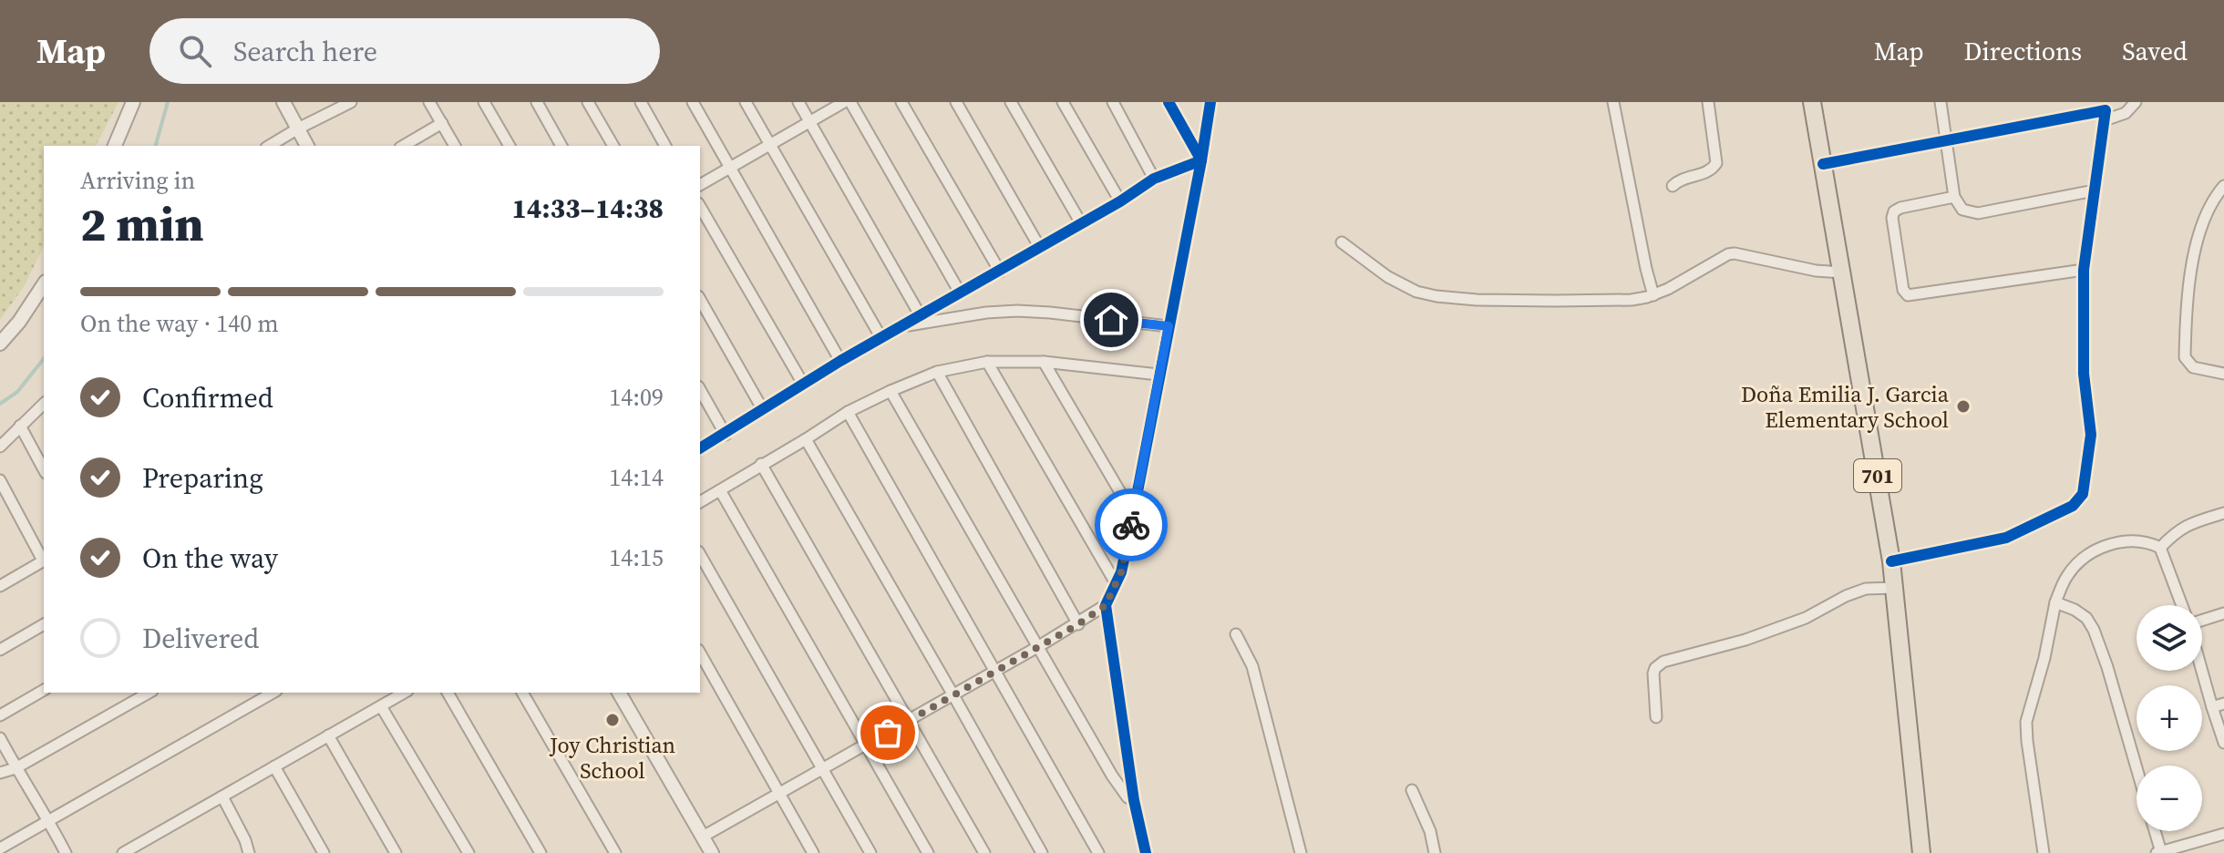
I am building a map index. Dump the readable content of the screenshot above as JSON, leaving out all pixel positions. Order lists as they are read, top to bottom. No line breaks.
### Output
{"streets":{"main road":["701"]},"places":["Doña Emilia J. Garcia Elementary School","Joy Christian School"],"page":{"header":"Map","search":"Search here","nav":["Map","Directions","Saved"],"heading":["2 min","Arriving in","14:33–14:38"],"bar":"On the way · 140 m","list":[["Confirmed","14:09"],["Preparing","14:14"],["On the way","14:15"],"Delivered"],"map_buttons":["+","−"]}}
